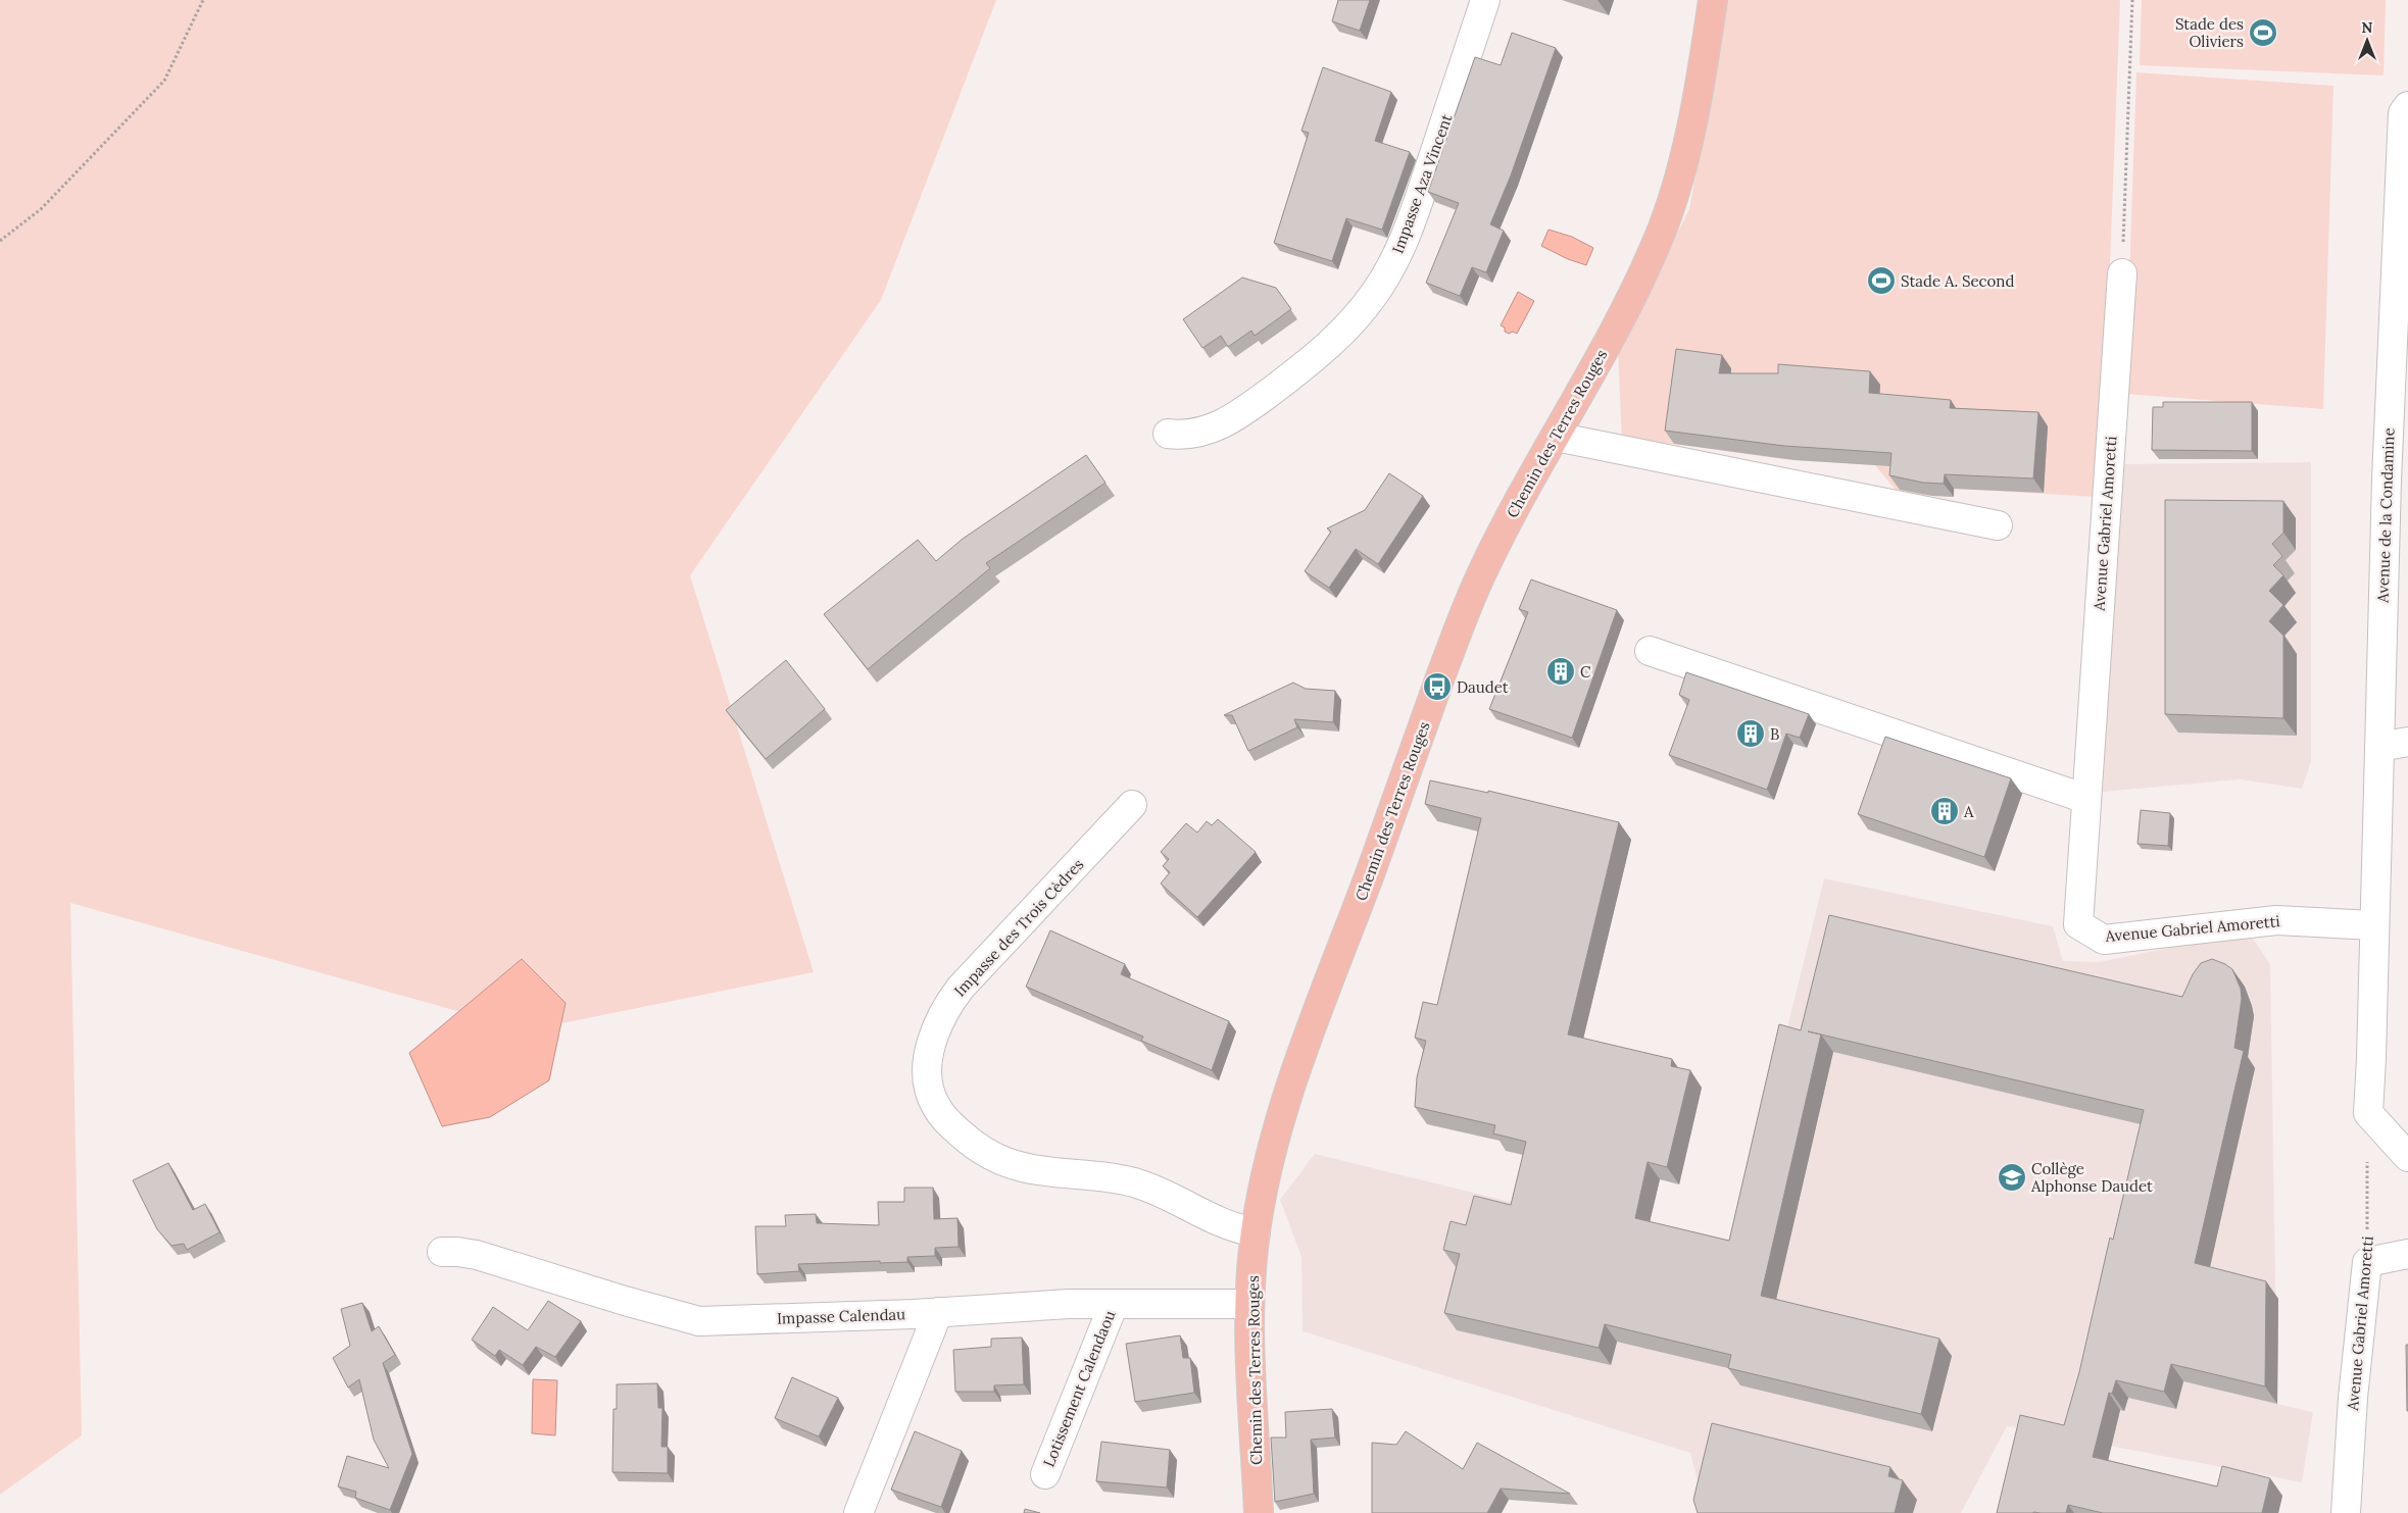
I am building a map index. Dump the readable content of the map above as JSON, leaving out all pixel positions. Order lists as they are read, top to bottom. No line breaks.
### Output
{"streets":{"main road":["Chemin des Terres Rouges"],"street":["Impasse Aza Vincent","Avenue de la Condamine","Avenue Gabriel Amoretti","Impasse des Trois Cèdres","Impasse Calendau","Lotissement Calendaou"]},"crossings":[["Chemin des Terres Rouges","Impasse des Trois Cèdres"],["Chemin des Terres Rouges","Impasse Calendau"],["Avenue de la Condamine","Avenue Gabriel Amoretti"],["Impasse Calendau","Lotissement Calendaou"]],"places":{"sports":["Stade des Oliviers","Stade A. Second"],"building":["C","B","A"],"bus stop":["Daudet"],"school or university":["Collège Alphonse Daudet"]},"north":"top"}
